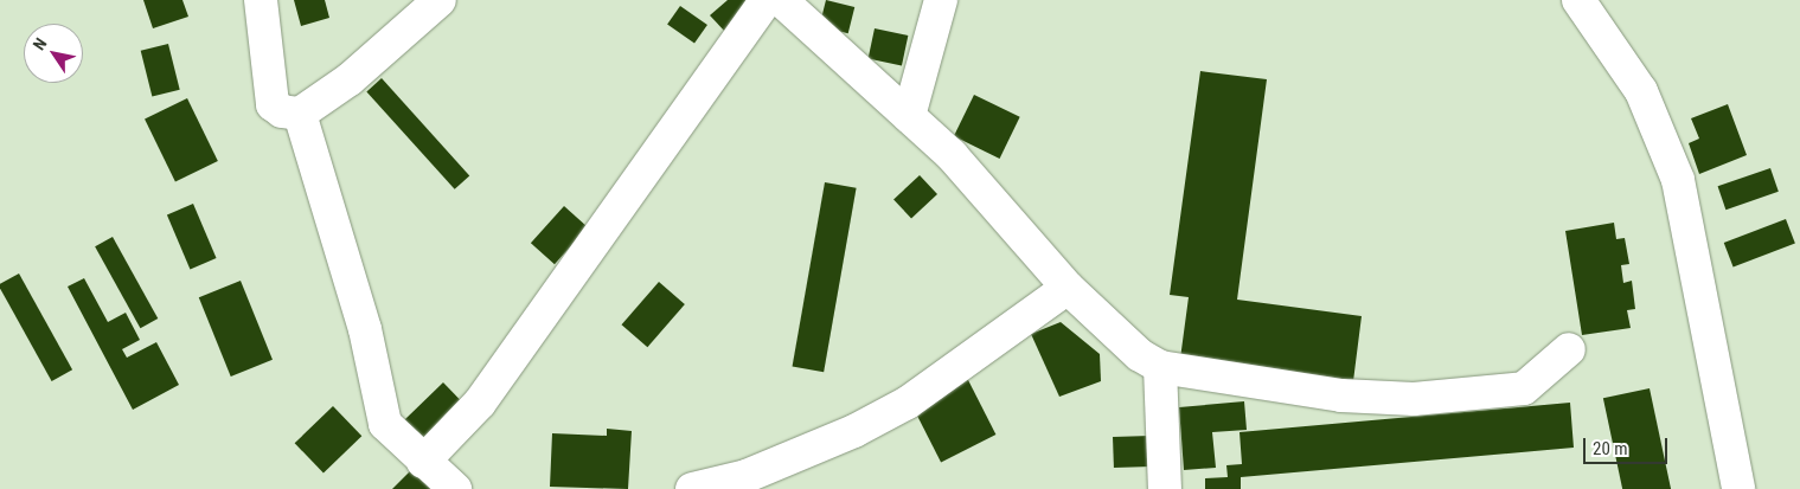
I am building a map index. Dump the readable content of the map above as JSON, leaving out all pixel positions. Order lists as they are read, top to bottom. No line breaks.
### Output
{"scale_bar":"20 m","north":"top left"}
